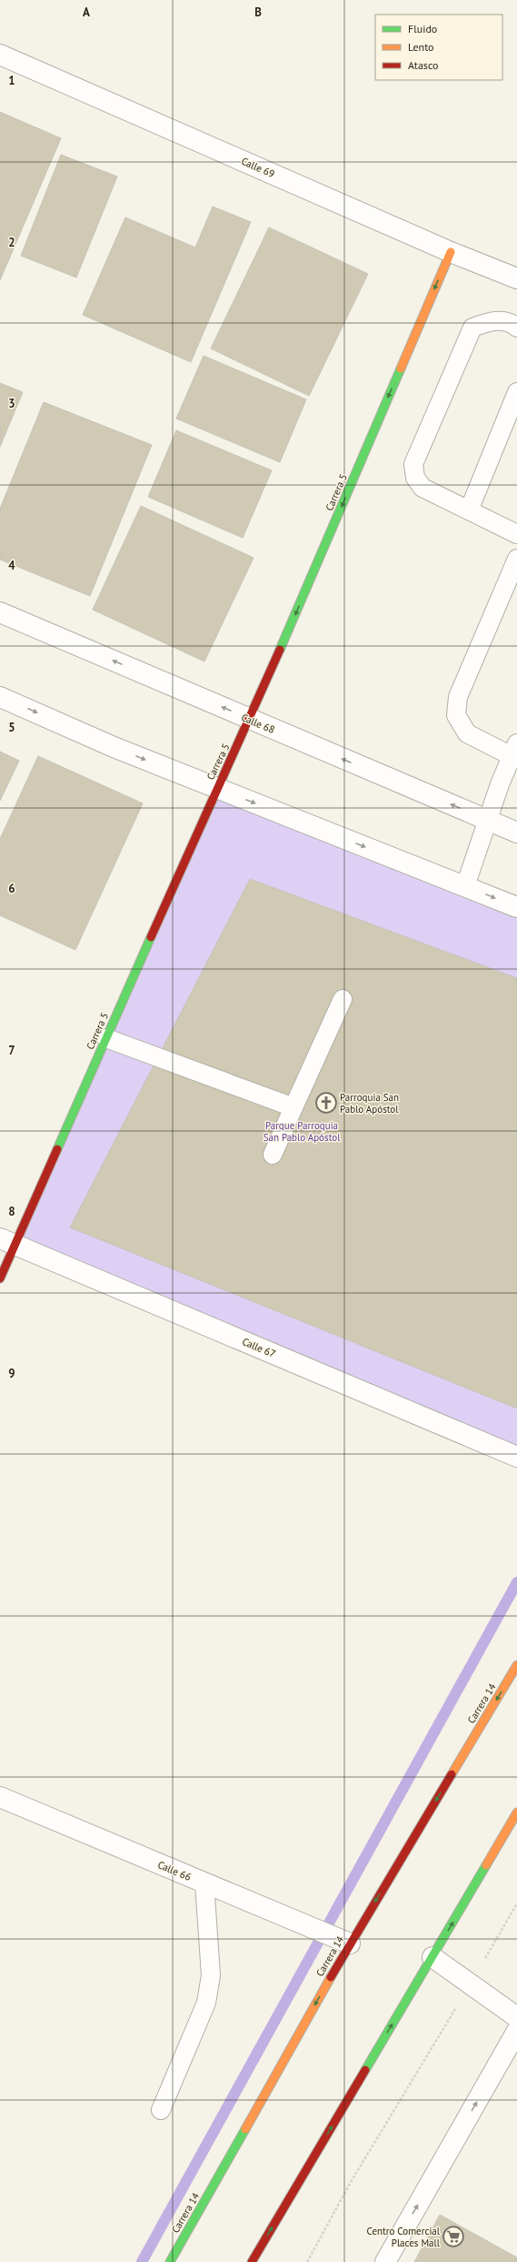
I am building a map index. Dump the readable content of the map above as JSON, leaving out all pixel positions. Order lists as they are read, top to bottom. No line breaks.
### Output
{"streets":{"main road":["Carrera 5","Carrera 14"],"street":["Calle 69","Calle 68","Calle 67","Calle 66"]},"crossings":[["Calle 69","Carrera 5"],["Carrera 5","Calle 68"],["Carrera 5","Calle 67"],["Carrera 14","Calle 66"]],"one_way":["Carrera 5","Carrera 14"],"parks":["Parque Parroquia San Pablo Apóstol"],"places":{"church":["Parroquia San Pablo Apóstol"],"supermarket":["Centro Comercial Places Mall"]},"legend":["Fluido","Lento","Atasco"],"grid":{"columns":["A","B"],"rows":["1","2","3","4","5","6","7","8","9"]}}
